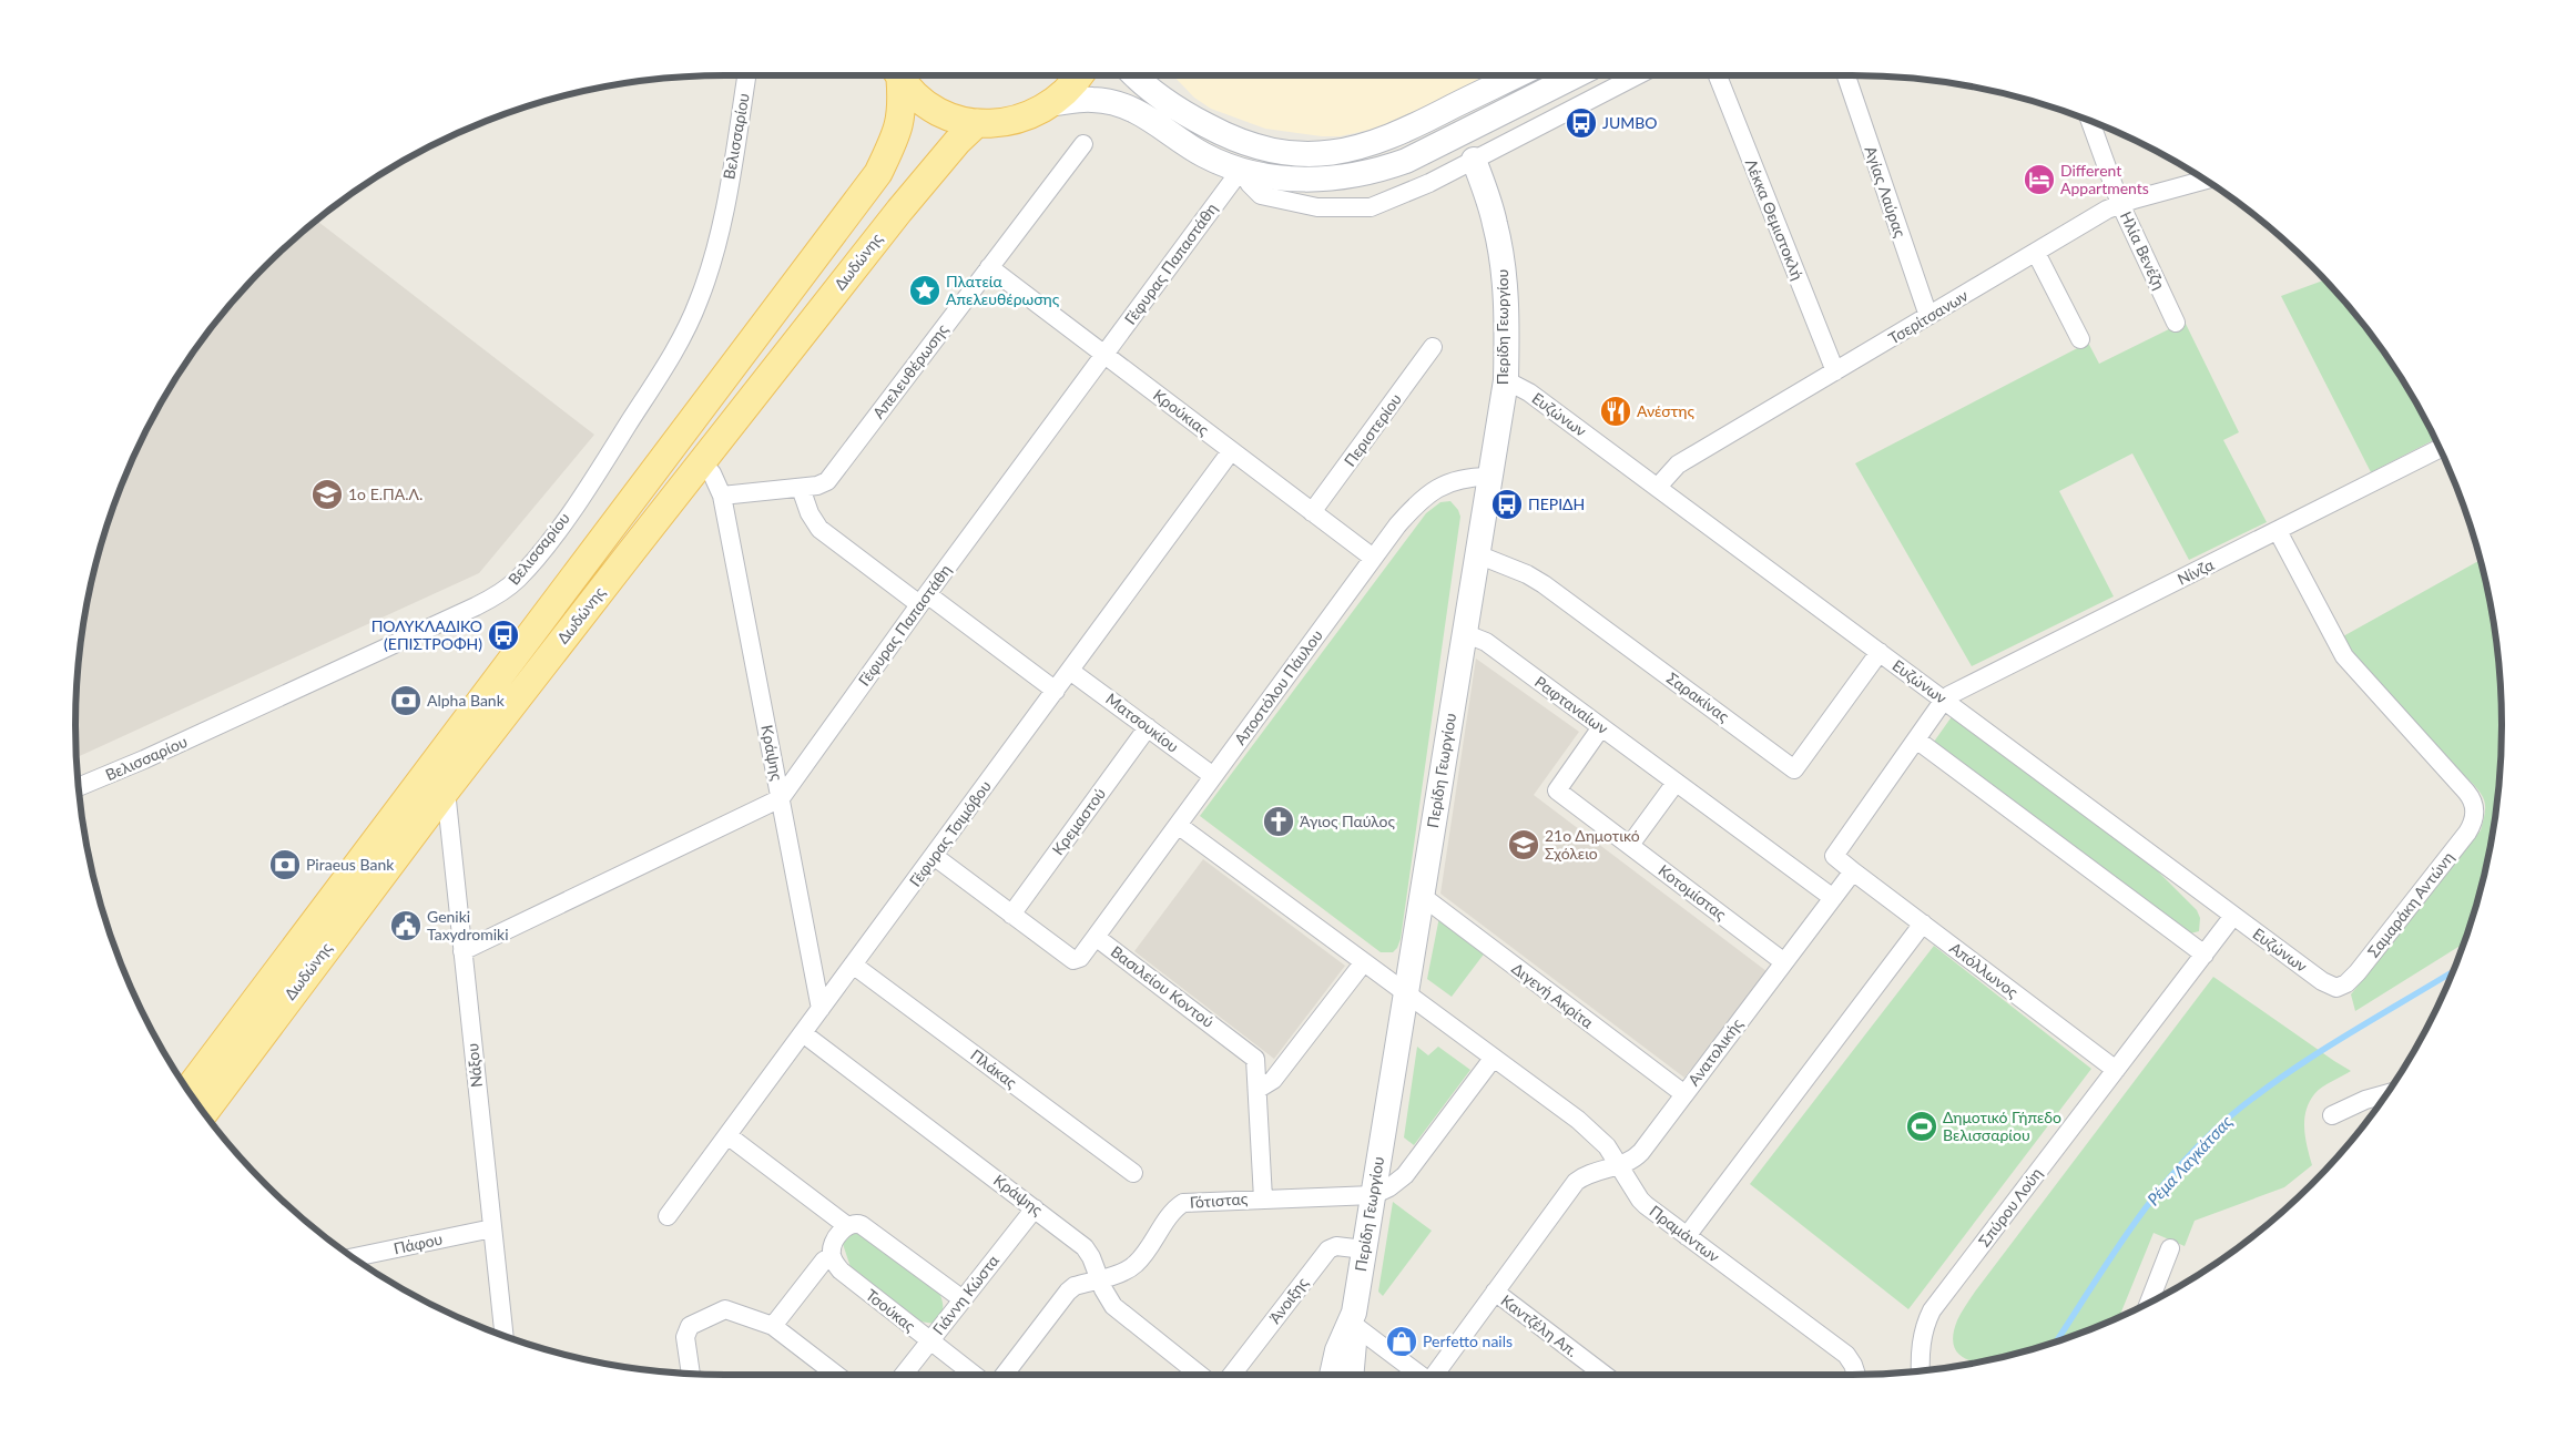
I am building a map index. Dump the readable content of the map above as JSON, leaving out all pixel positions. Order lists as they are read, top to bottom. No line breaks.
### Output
{"streets":{"main road":["Δωδώνης"],"street":["Βελισσαρίου","Αγίας Λαύρας","Λέκκα Θεμιστοκλή","Ηλία Βενέζη","Γέφυρας Παπαστάθη","Τσερίτσανων","Περίδη Γεωργίου","Απελευθέρωσης","Κρούκιας","Ευζώνων","Περιστερίου","Νίνζα","Αποστόλου Πάυλου","Σαρακίνας","Ραφταναίων","Ματσουκίου","Κράψης","Κρεμαστού","Γέφυρας Τσιμόβου","Κοτομίστας","Σαμαράκη Αντώνη","Απόλλωνος","Βασιλείου Κοντού","Διγενή Ακρίτα","Ανατολικής","Νάξου","Πλάκας","Γότιστας","Σπύρου Λούη","Πραμάντων","Πάφου","Γιάννη Κώστα","Άνοιξης","Τσούκας","Καντζέλη Απ."]},"crossings":[["Αγίας Λαύρας","Τσερίτσανων"],["Λέκκα Θεμιστοκλή","Τσερίτσανων"],["Ηλία Βενέζη","Τσερίτσανων"],["Δωδώνης","Νάξου"],["Γέφυρας Παπαστάθη","Κρούκιας"],["Γέφυρας Παπαστάθη","Κράψης"],["Γέφυρας Παπαστάθη","Νάξου"],["Τσερίτσανων","Ευζώνων"],["Περίδη Γεωργίου","Ευζώνων"],["Περίδη Γεωργίου","Αποστόλου Πάυλου"],["Περίδη Γεωργίου","Σαρακίνας"],["Περίδη Γεωργίου","Ραφταναίων"],["Περίδη Γεωργίου","Διγενή Ακρίτα"],["Περίδη Γεωργίου","Γότιστας"],["Περίδη Γεωργίου","Πραμάντων"],["Περίδη Γεωργίου","Άνοιξης"],["Απελευθέρωσης","Κρούκιας"],["Απελευθέρωσης","Κράψης"],["Κρούκιας","Περιστερίου"],["Κρούκιας","Αποστόλου Πάυλου"],["Κρούκιας","Γέφυρας Τσιμόβου"],["Ευζώνων","Νίνζα"],["Ευζώνων","Σαρακίνας"],["Ευζώνων","Σαμαράκη Αντώνη"],["Ευζώνων","Σπύρου Λούη"],["Νίνζα","Σαμαράκη Αντώνη"],["Αποστόλου Πάυλου","Ματσουκίου"],["Αποστόλου Πάυλου","Βασιλείου Κοντού"],["Αποστόλου Πάυλου","Πραμάντων"],["Ραφταναίων","Κοτομίστας"],["Ραφταναίων","Ανατολικής"],["Ματσουκίου","Κρεμαστού"],["Ματσουκίου","Γέφυρας Τσιμόβου"],["Κράψης","Γέφυρας Τσιμόβου"],["Κράψης","Γότιστας"],["Κράψης","Γιάννη Κώστα"],["Κρεμαστού","Βασιλείου Κοντού"],["Γέφυρας Τσιμόβου","Βασιλείου Κοντού"],["Γέφυρας Τσιμόβου","Πλάκας"],["Κοτομίστας","Ανατολικής"],["Απόλλωνος","Ανατολικής"],["Απόλλωνος","Σπύρου Λούη"],["Βασιλείου Κοντού","Γότιστας"],["Διγενή Ακρίτα","Ανατολικής"],["Ανατολικής","Πραμάντων"],["Ανατολικής","Καντζέλη Απ."],["Νάξου","Πάφου"],["Γιάννη Κώστα","Τσούκας"]],"water":["Ρέμα Λαγκάτσας"],"places":{"bus stop":["JUMBO","ΠΕΡΙΔΗ","ΠΟΛΥΚΛΑΔΙΚΟ (ΕΠΙΣΤΡΟΦΗ)"],"hotel":["Different Appartments"],"place":["Πλατεία Απελευθέρωσης"],"restaurant":["Ανέστης"],"school or university":["1ο Ε.ΠΑ.Λ.","21ο Δημοτικό Σχόλειο"],"bank":["Alpha Bank","Piraeus Bank"],"church":["Άγιος Παύλος"],"public building":["Geniki Taxydromiki"],"sports":["Δημοτικό Γήπεδο Βελισσαρίου"],"shop":["Perfetto nails"]}}
